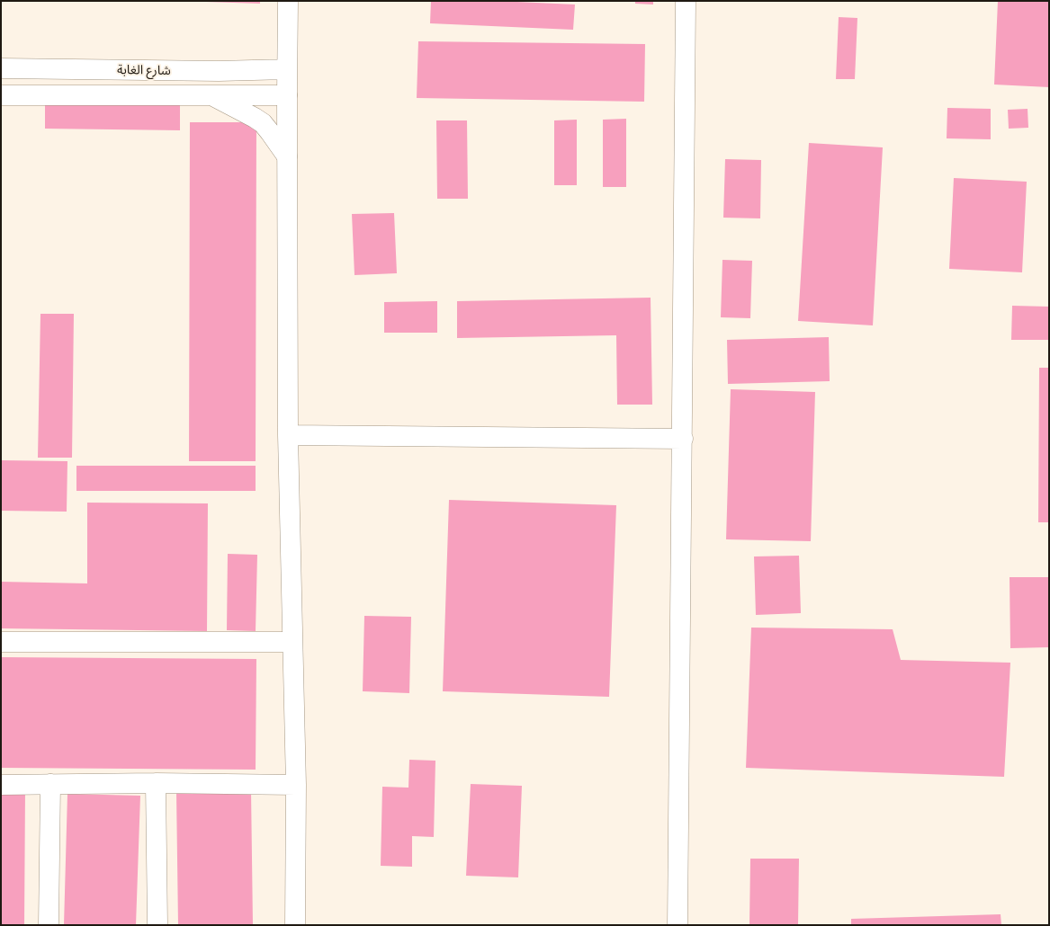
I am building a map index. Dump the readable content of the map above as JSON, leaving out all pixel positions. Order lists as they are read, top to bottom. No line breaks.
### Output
{"streets":{"street":["شارع الغابة"]}}
